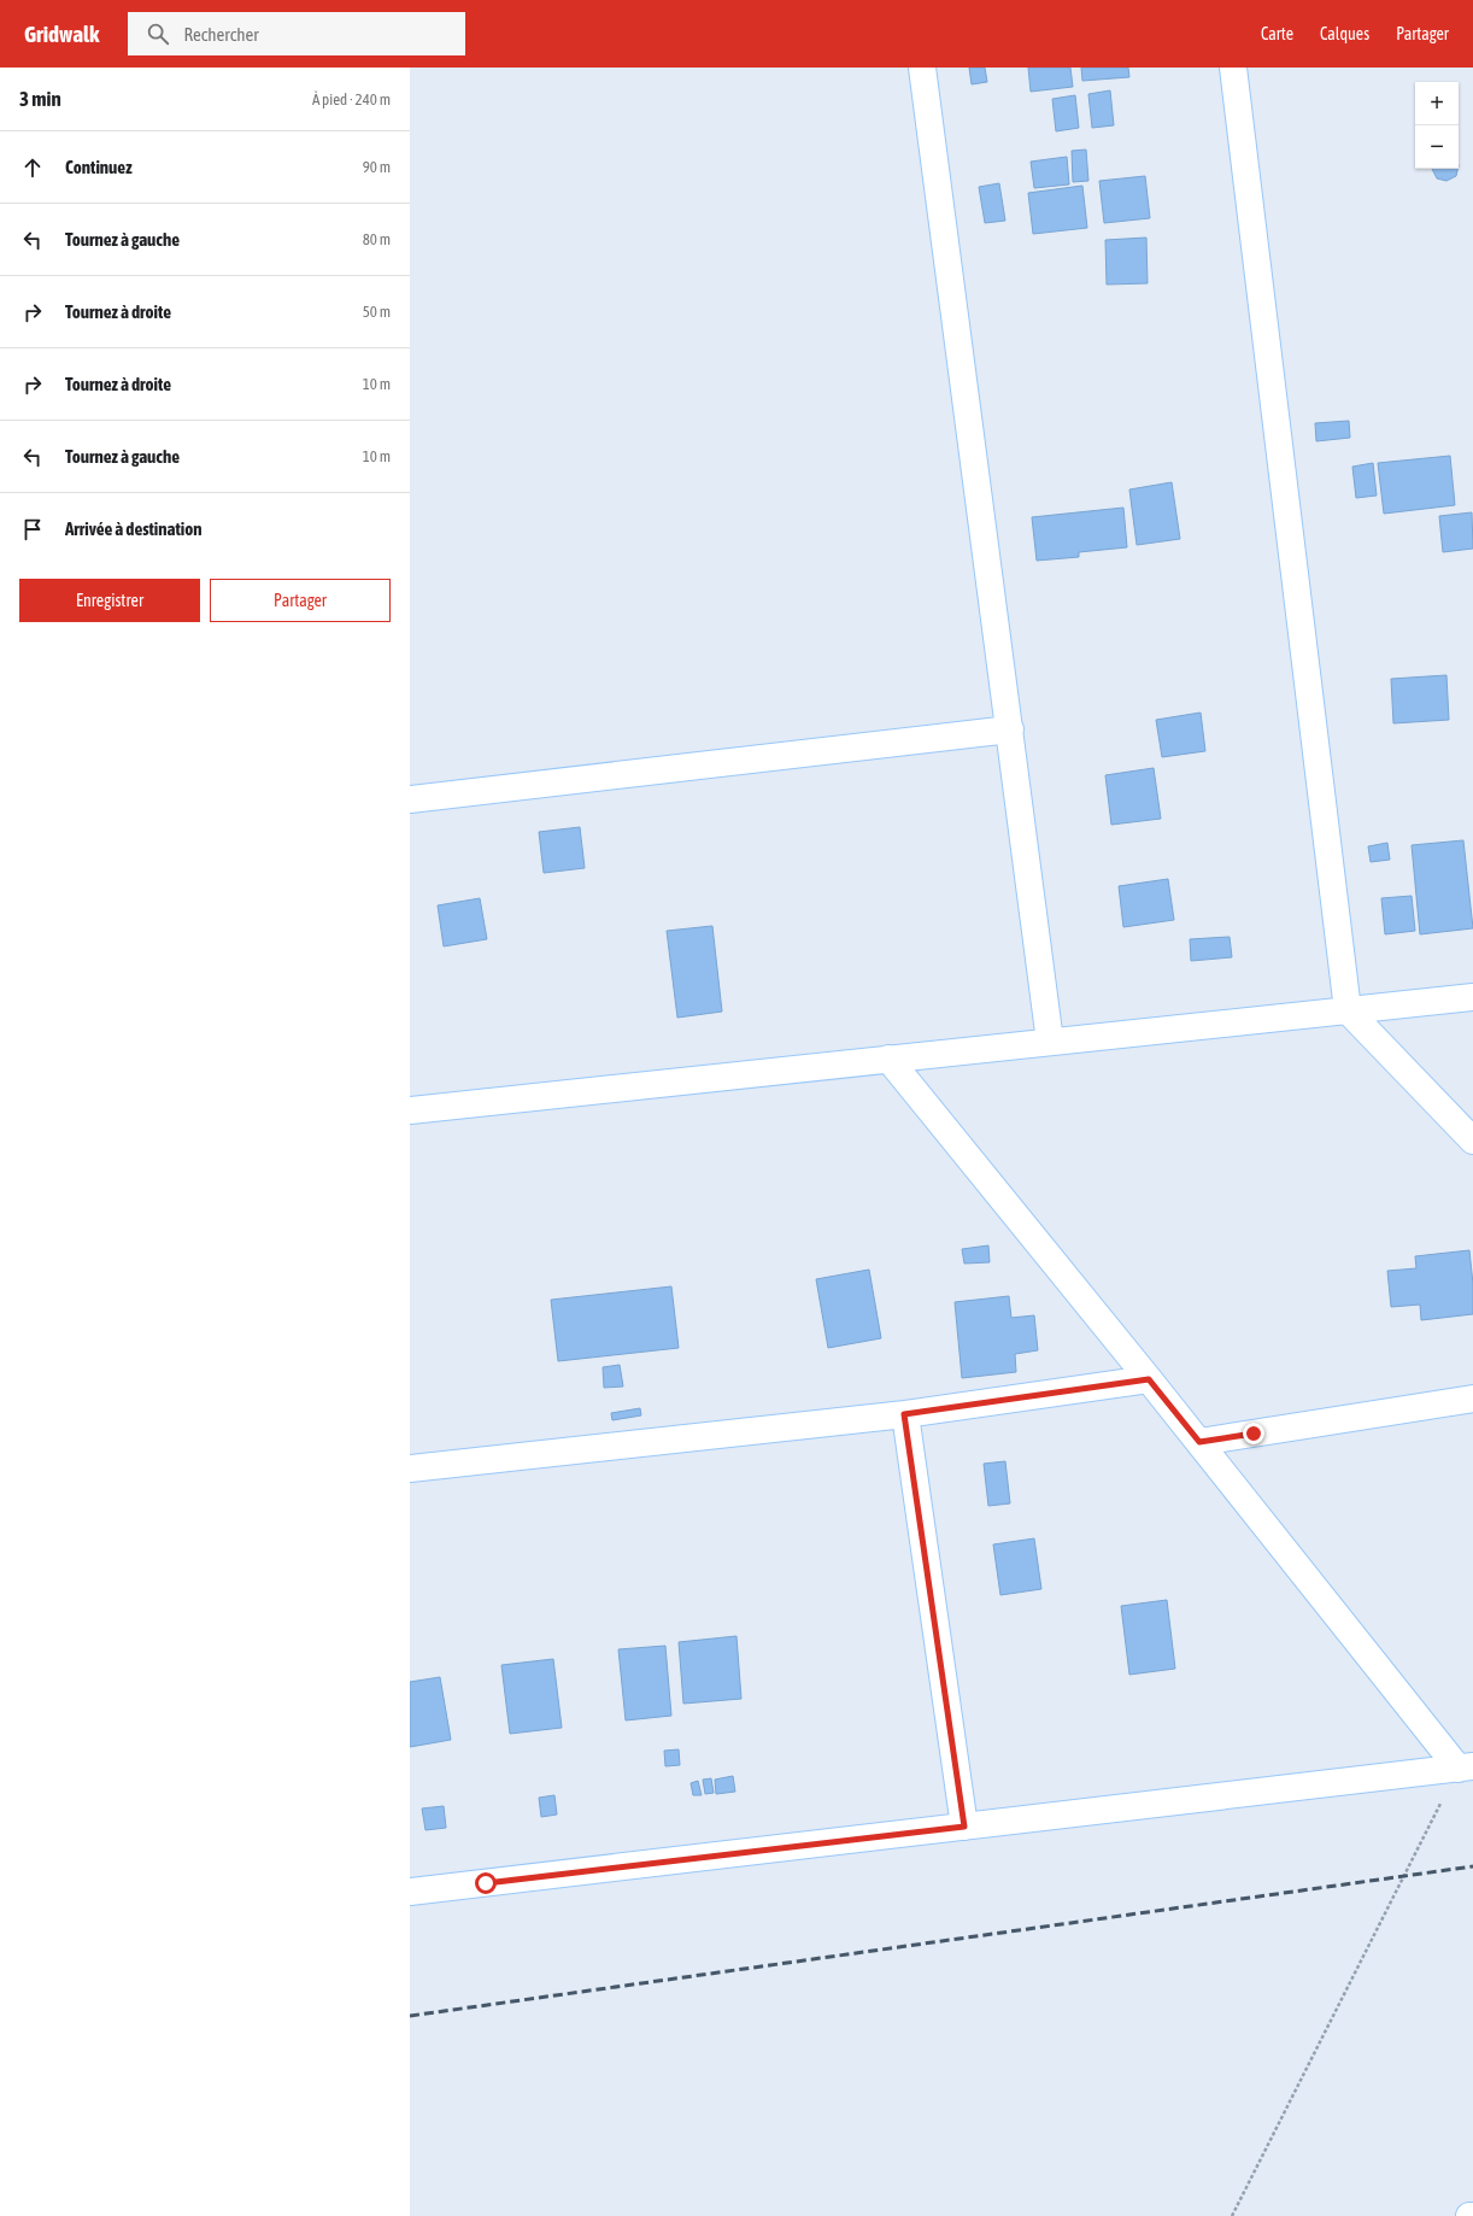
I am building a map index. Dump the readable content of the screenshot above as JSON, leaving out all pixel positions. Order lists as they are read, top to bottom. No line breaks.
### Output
{"page":{"header":"Gridwalk","search":"Rechercher","nav":["Carte","Calques","Partager"],"heading":["3 min","À pied · 240 m"],"map_buttons":["+","−"],"list":[["Continuez","90 m"],["Tournez à gauche","80 m"],["Tournez à droite","50 m"],["Tournez à droite","10 m"],["Tournez à gauche","10 m"],"Arrivée à destination"],"buttons":["Enregistrer","Partager"]}}
